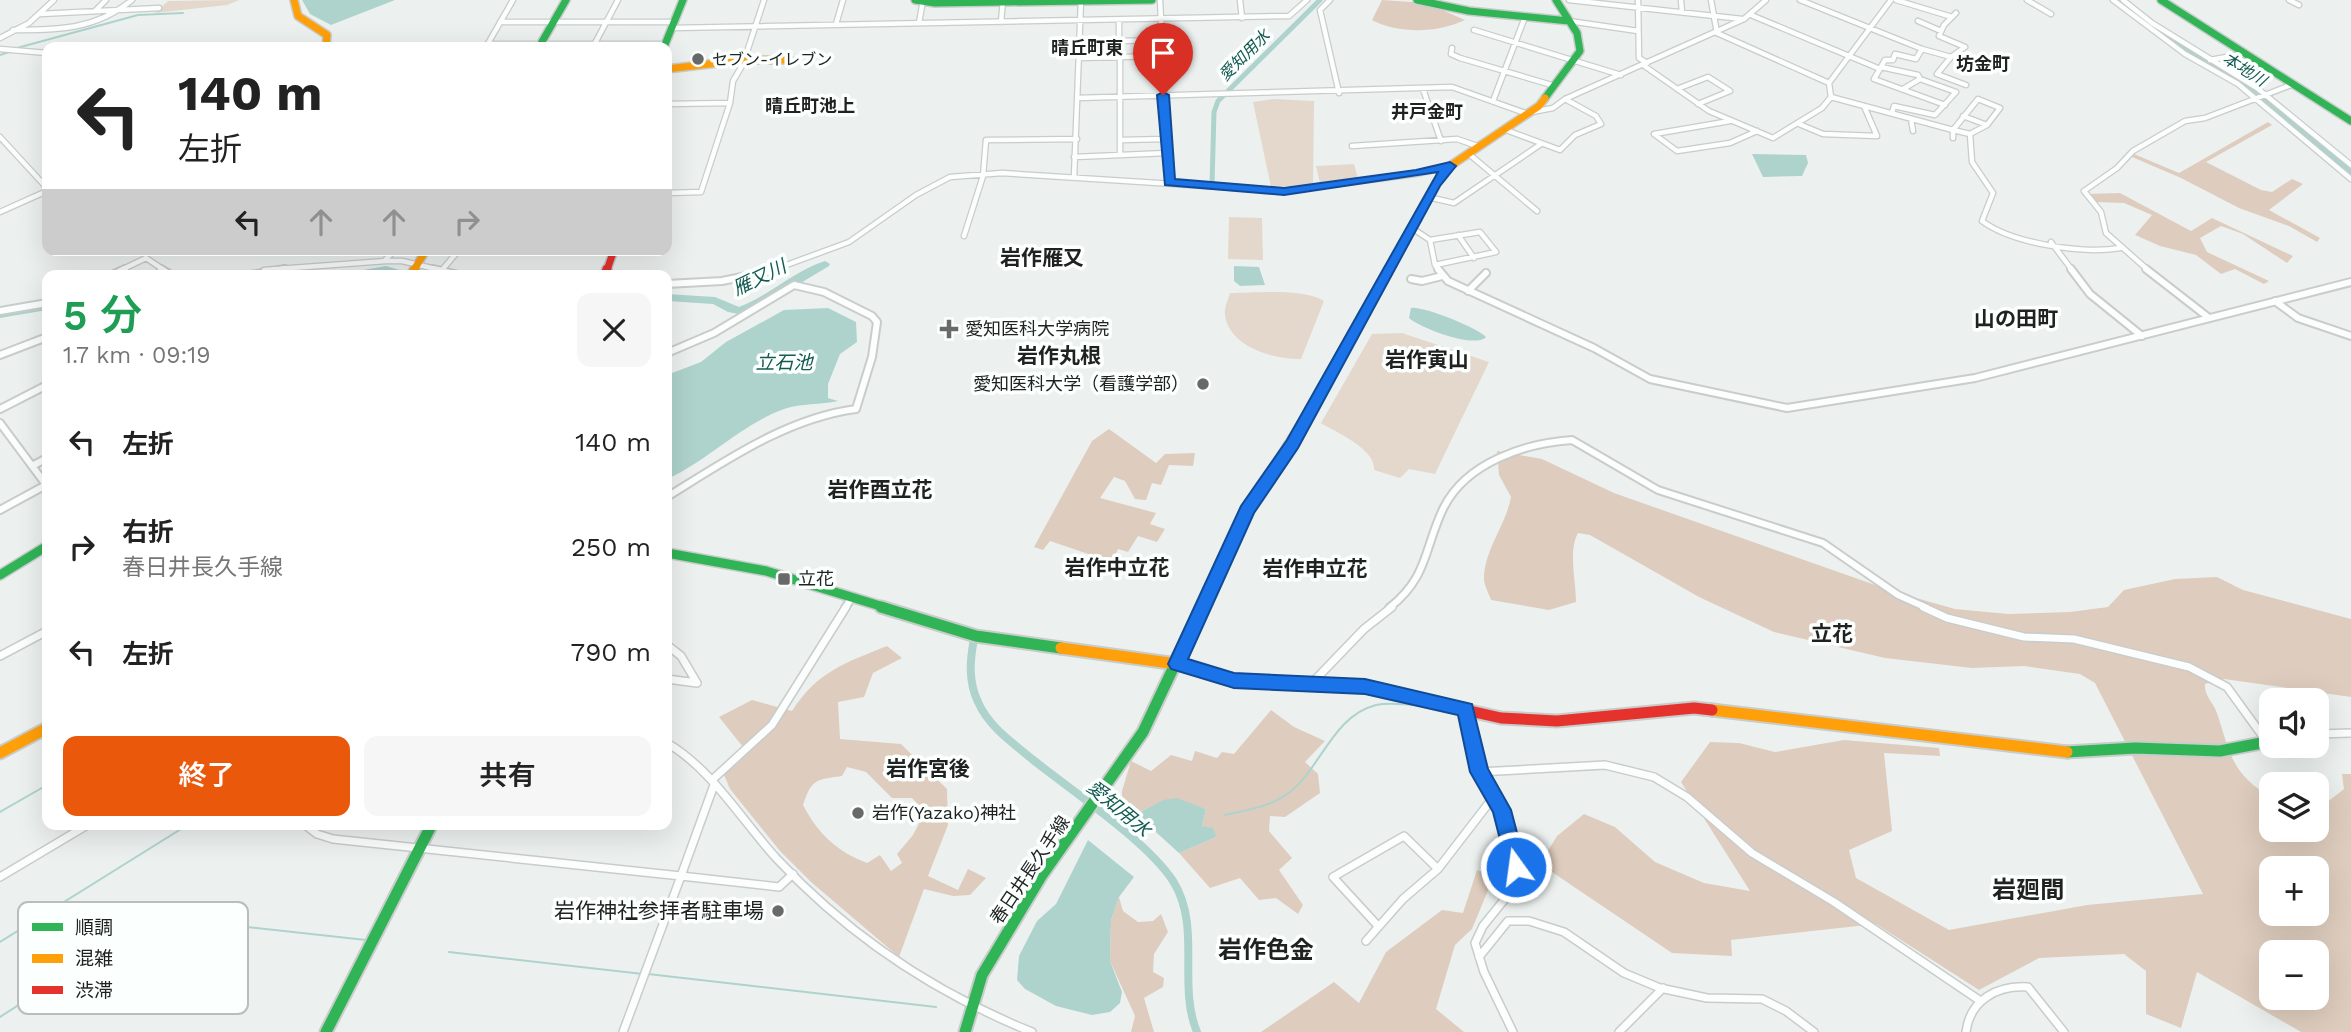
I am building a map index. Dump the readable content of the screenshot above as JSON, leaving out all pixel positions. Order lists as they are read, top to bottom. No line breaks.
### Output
{"streets":{"street":["春日井長久手線"]},"districts":["晴丘町東","坊金町","晴丘町池上","井戸金町","岩作雁又","山の田町","岩作丸根","岩作寅山","岩作酉立花","岩作中立花","岩作申立花","立花","岩作宮後","岩廻間","岩作色金"],"water":["愛知用水","本地川","雁又川","立石池"],"places":{"other":["セブン-イレブン","愛知医科大学（看護学部）","岩作(Yazako)神社","岩作神社参拝者駐車場"],"health":["愛知医科大学病院"],"transit":["立花"]},"legend":["順調","混雑","渋滞"],"page":{"turn":["140 m","左折"],"heading":["5 分","1.7 km · 09:19"],"list":[{"name":"左折","value":"140 m"},{"name":"右折","note":"春日井長久手線","value":"250 m"},{"name":"左折","value":"790 m"}],"map_buttons":["+","−"],"buttons":["終了","共有"]}}
